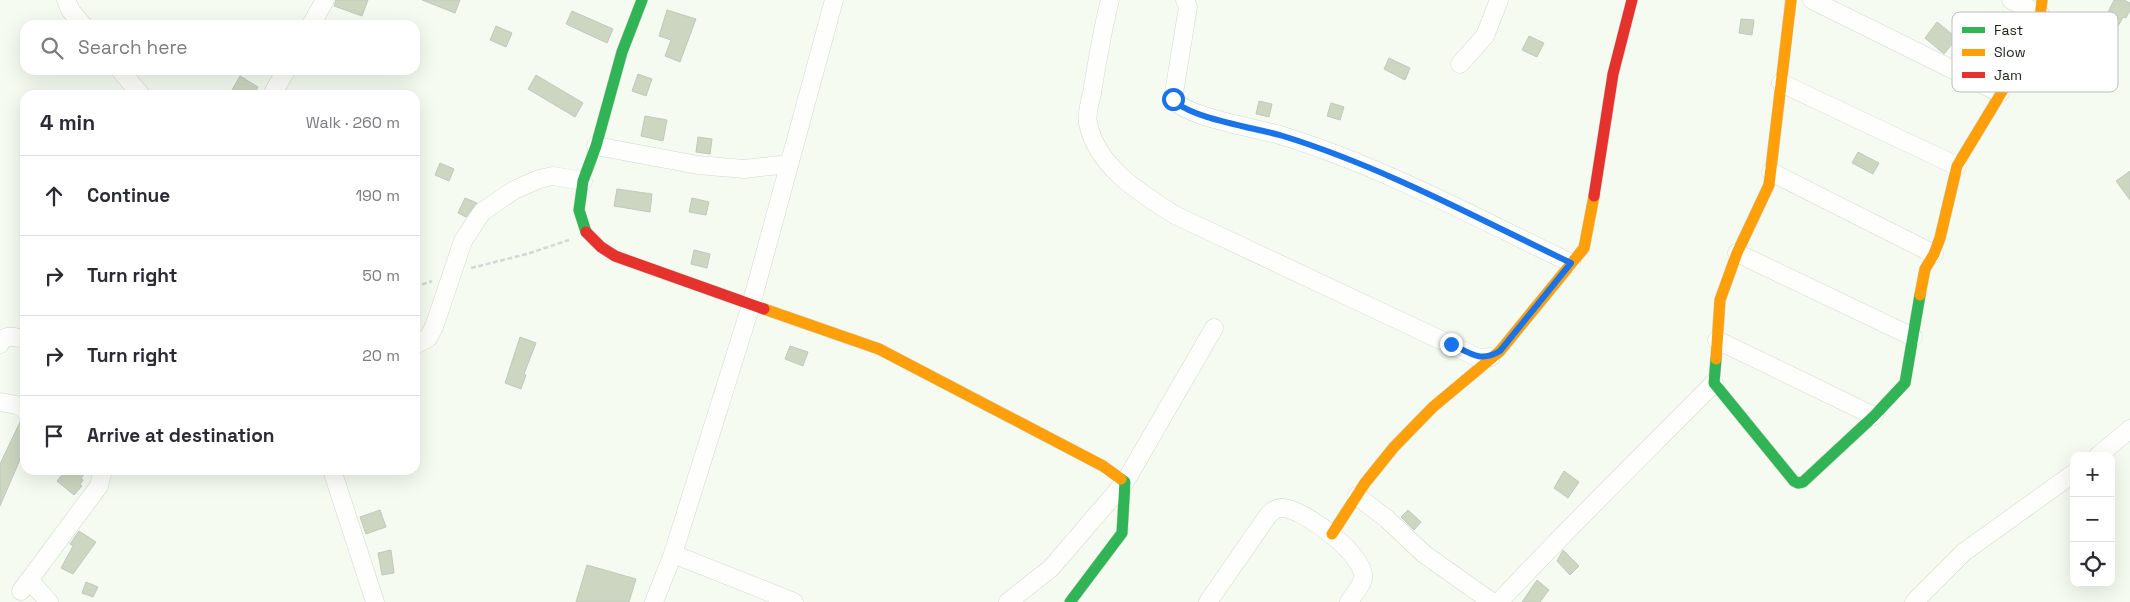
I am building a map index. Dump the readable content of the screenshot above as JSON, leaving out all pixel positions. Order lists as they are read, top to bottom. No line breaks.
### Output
{"legend":["Fast","Slow","Jam"],"page":{"search":"Search here","heading":["4 min","Walk · 260 m"],"list":[["Continue","190 m"],["Turn right","50 m"],["Turn right","20 m"],"Arrive at destination"],"map_buttons":["+","−"]}}
